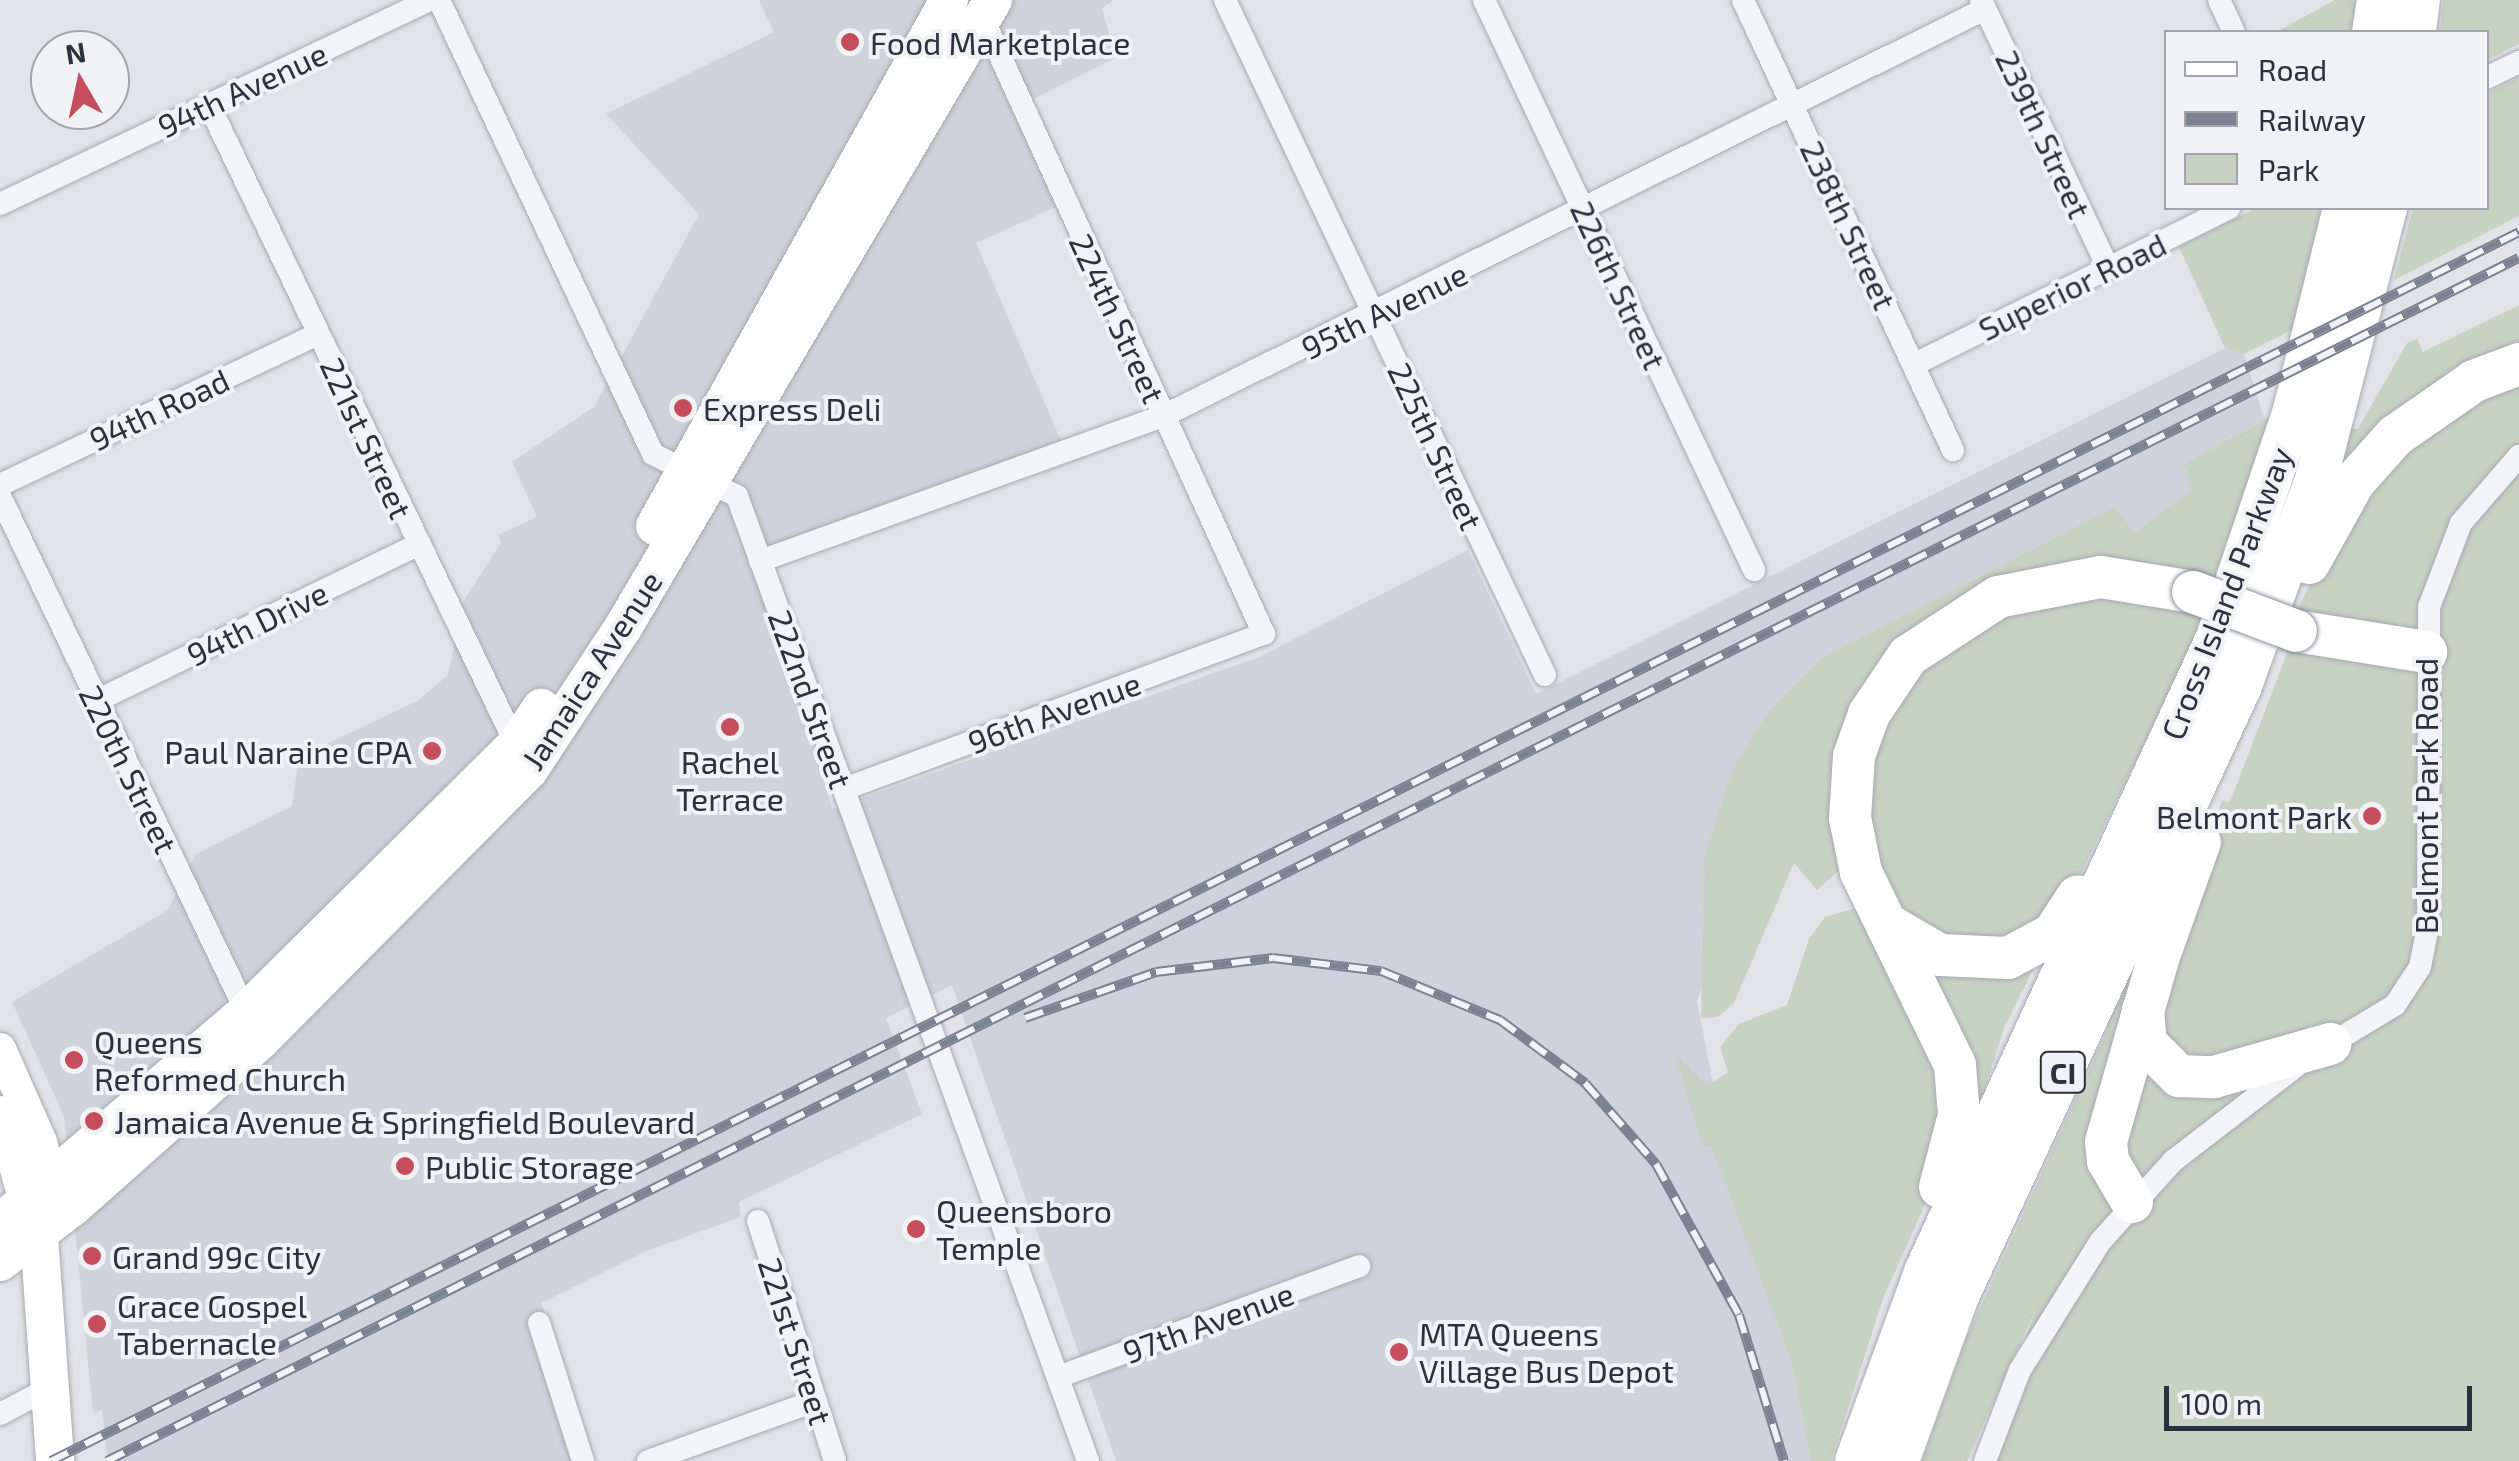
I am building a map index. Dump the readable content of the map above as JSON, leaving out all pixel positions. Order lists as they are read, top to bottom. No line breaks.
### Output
{"streets":{"highway":["Cross Island Parkway","CI"],"main road":["Jamaica Avenue"],"street":["94th Avenue","239th Street","238th Street","226th Street","Superior Road","95th Avenue","224th Street","94th Road","221st Street","225th Street","94th Drive","222nd Street","96th Avenue","220th Street","Belmont Park Road","97th Avenue"]},"crossings":[["94th Avenue","221st Street"],["239th Street","Superior Road"],["239th Street","95th Avenue"],["238th Street","Superior Road"],["238th Street","95th Avenue"],["226th Street","95th Avenue"],["95th Avenue","224th Street"],["95th Avenue","225th Street"],["95th Avenue","222nd Street"],["224th Street","Jamaica Avenue"],["224th Street","96th Avenue"],["94th Road","221st Street"],["221st Street","94th Drive"],["221st Street","Jamaica Avenue"],["94th Drive","220th Street"],["Jamaica Avenue","222nd Street"],["Jamaica Avenue","220th Street"],["222nd Street","96th Avenue"],["222nd Street","97th Avenue"]],"places":["Food Marketplace","Express Deli","Rachel Terrace","Paul Naraine CPA","Belmont Park","Queens Reformed Church","Jamaica Avenue & Springfield Boulevard","Public Storage","Queensboro Temple","Grand 99c City","Grace Gospel Tabernacle","MTA Queens Village Bus Depot"],"legend":["Road","Railway","Park"],"scale_bar":"100 m","north":"top"}
